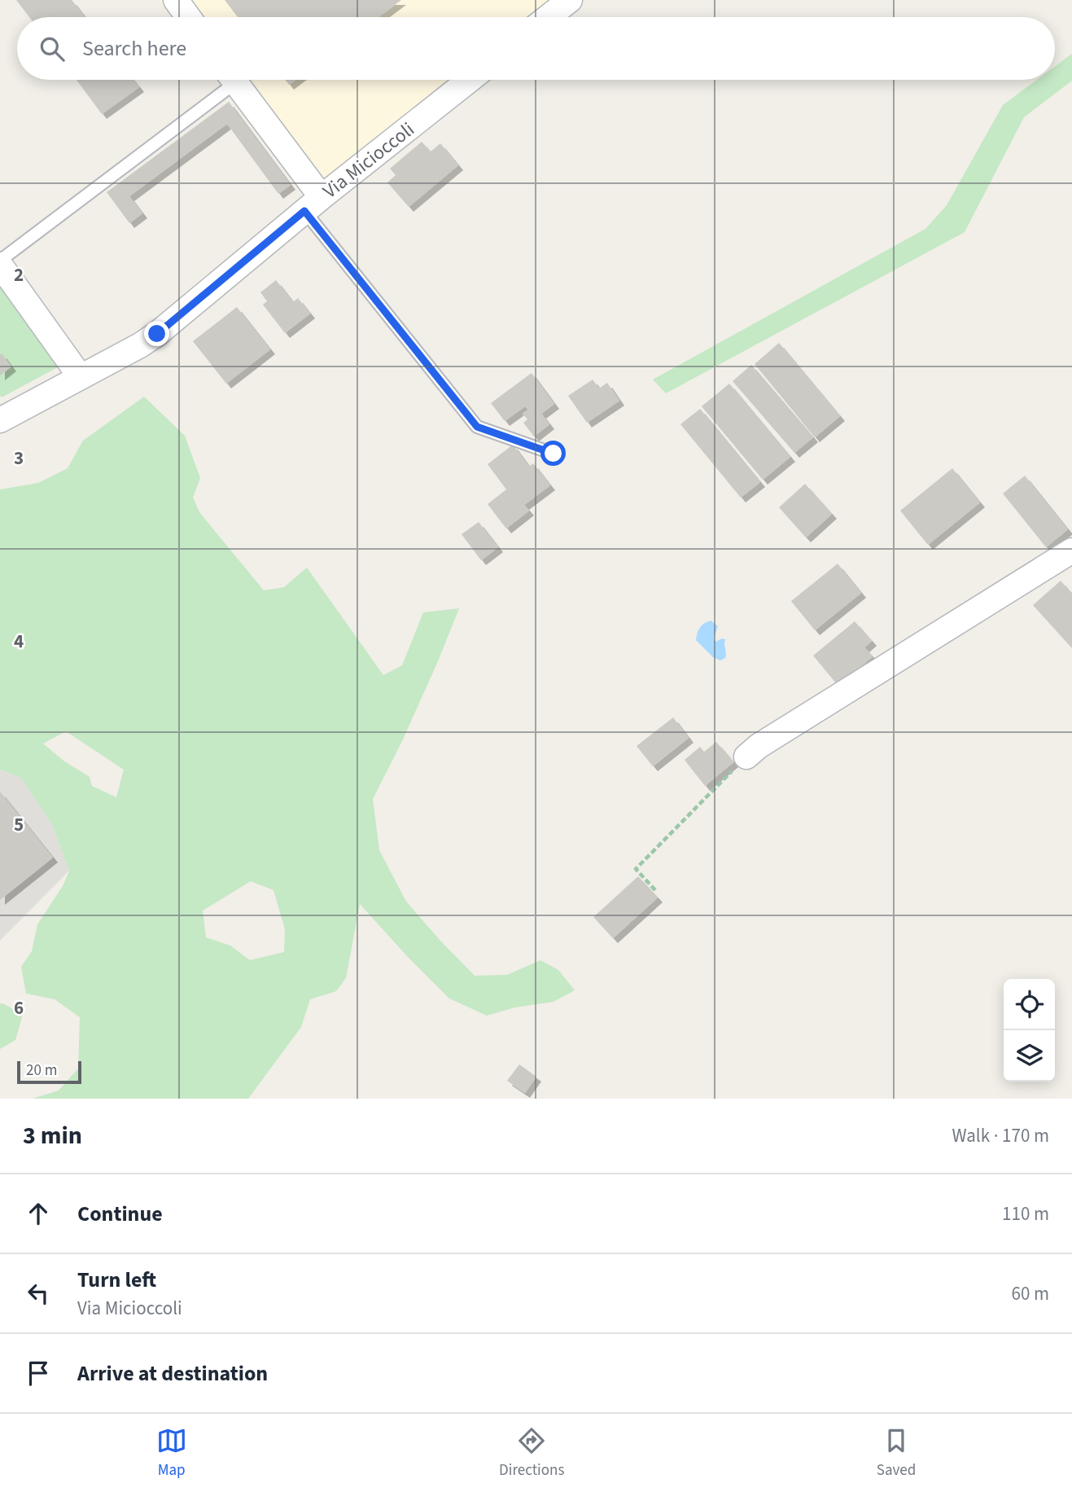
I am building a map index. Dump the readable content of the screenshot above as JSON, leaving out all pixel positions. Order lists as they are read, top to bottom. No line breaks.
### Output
{"streets":{"street":["Via Micioccoli"]},"scale_bar":"20 m","page":{"search":"Search here","scale":"20 m","heading":["3 min","Walk · 170 m"],"list":[["Continue","110 m"],["Turn left","Via Micioccoli","60 m"],"Arrive at destination"],"nav":["Map","Directions","Saved"]},"grid":{"rows":["2","3","4","5","6"]}}
